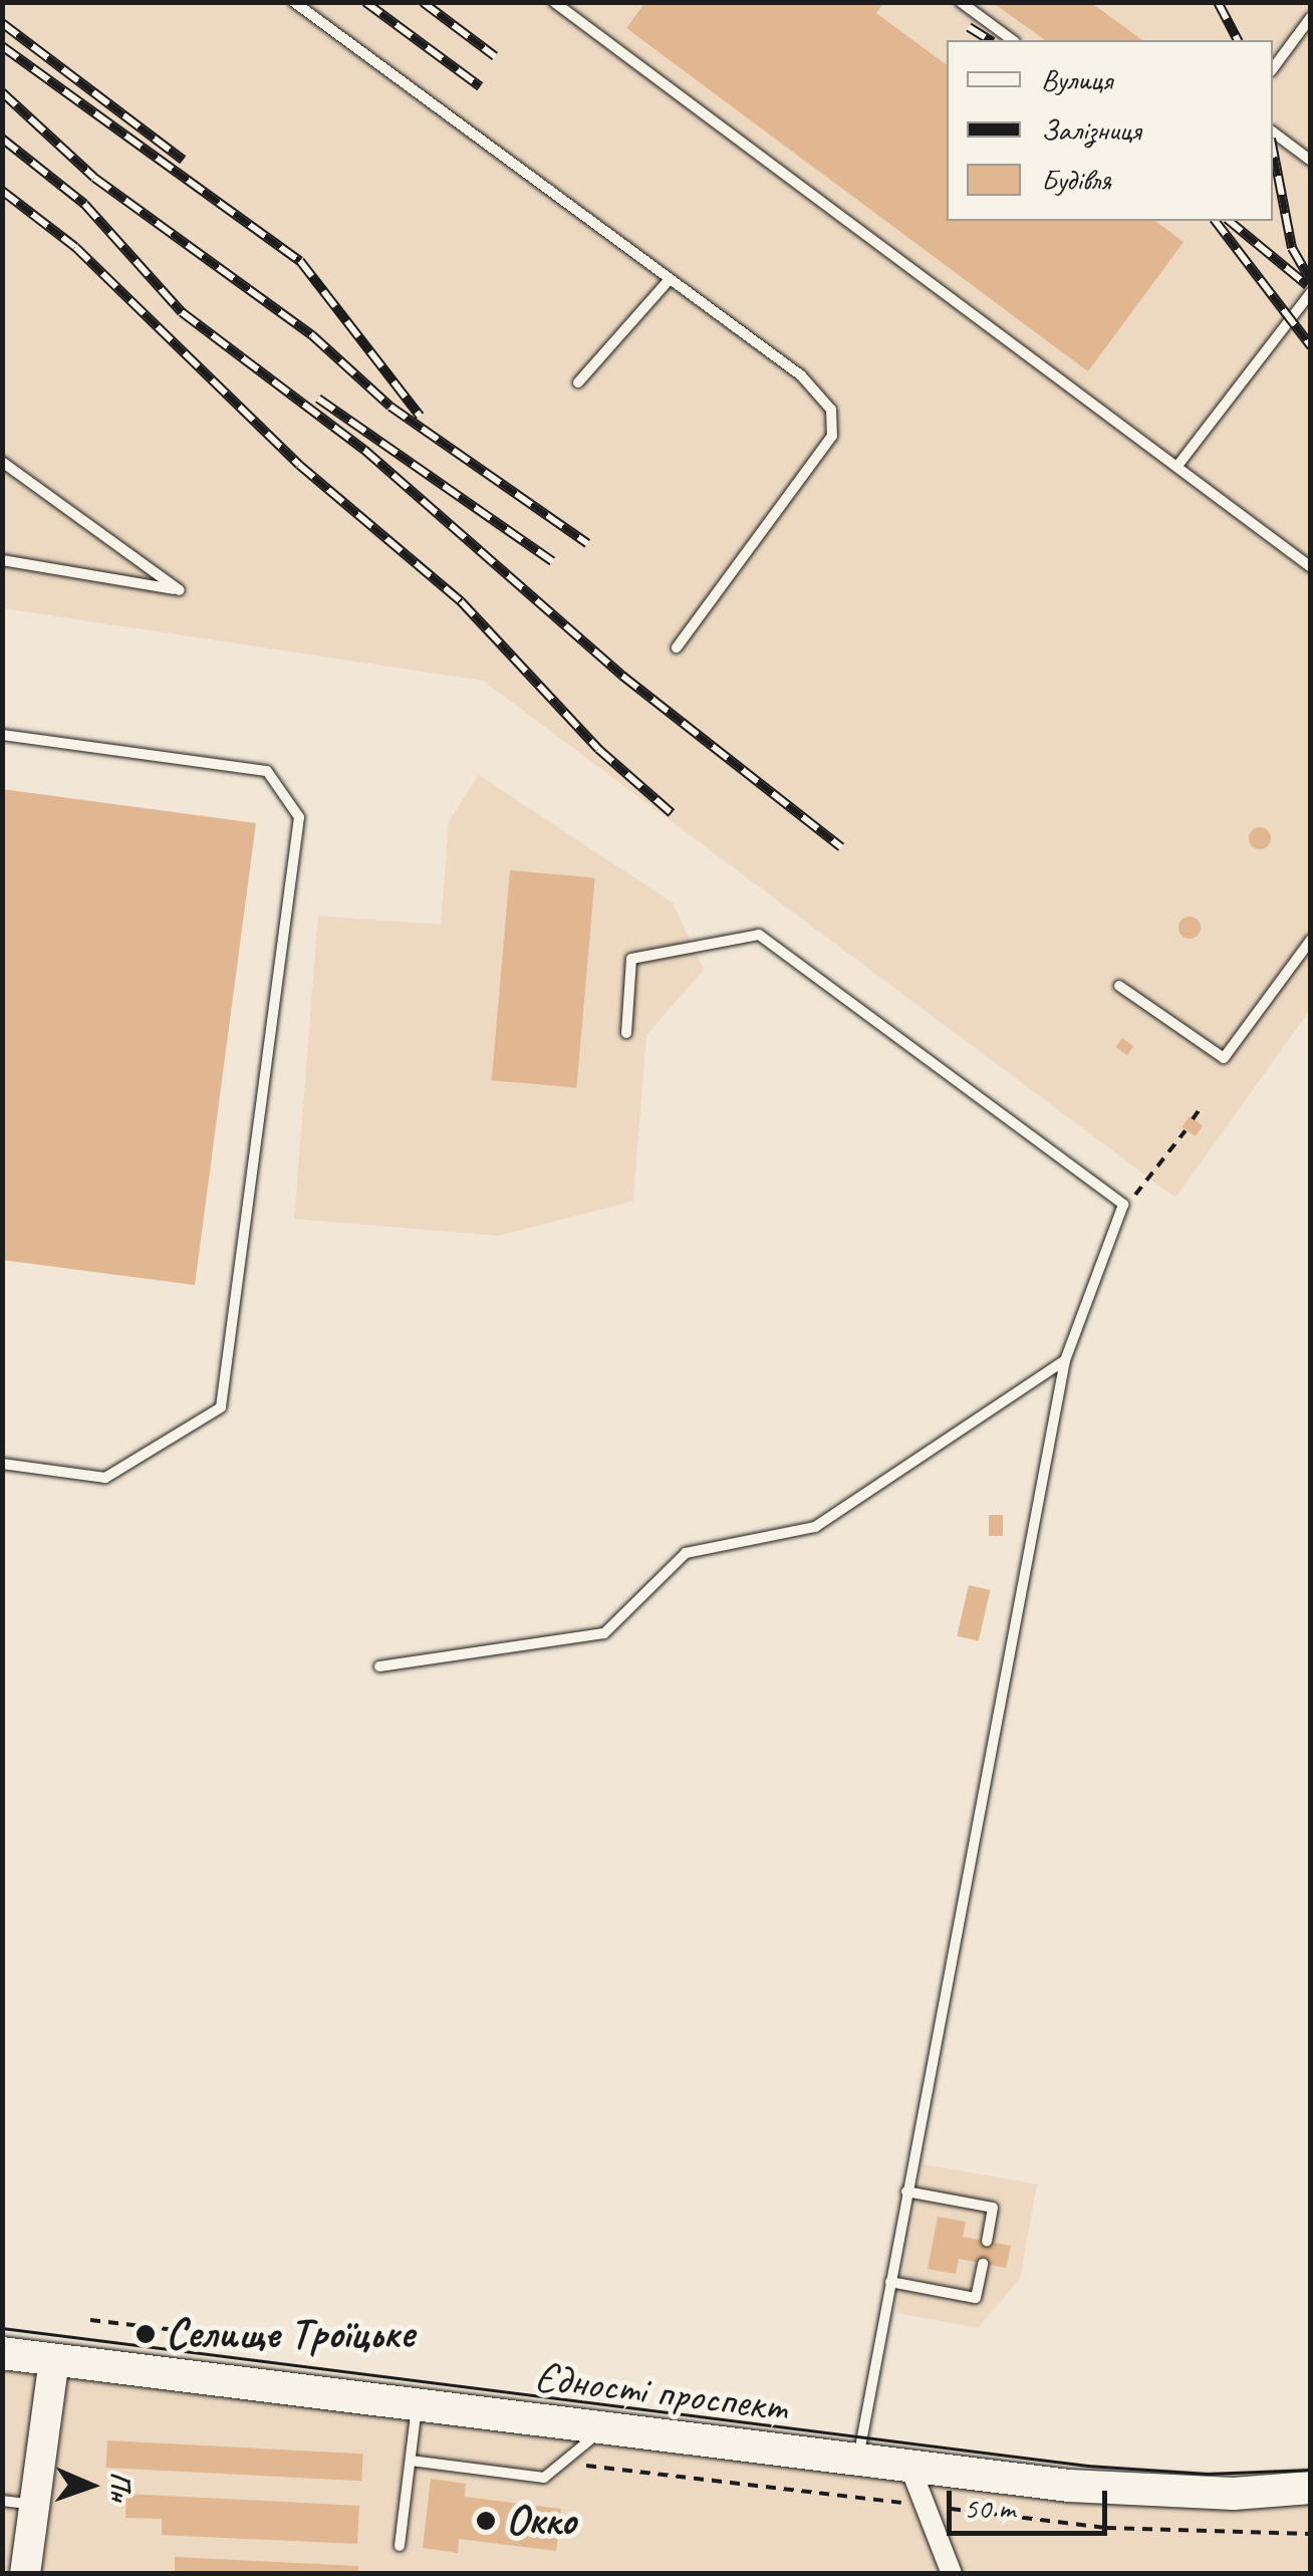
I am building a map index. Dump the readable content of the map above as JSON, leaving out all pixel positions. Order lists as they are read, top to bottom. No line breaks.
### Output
{"streets":{"main road":["Єдності проспект"]},"places":["Селище Троїцьке","Окко"],"legend":["Вулиця","Залізниця","Будівля"],"scale_bar":"50 m","north":"right"}
